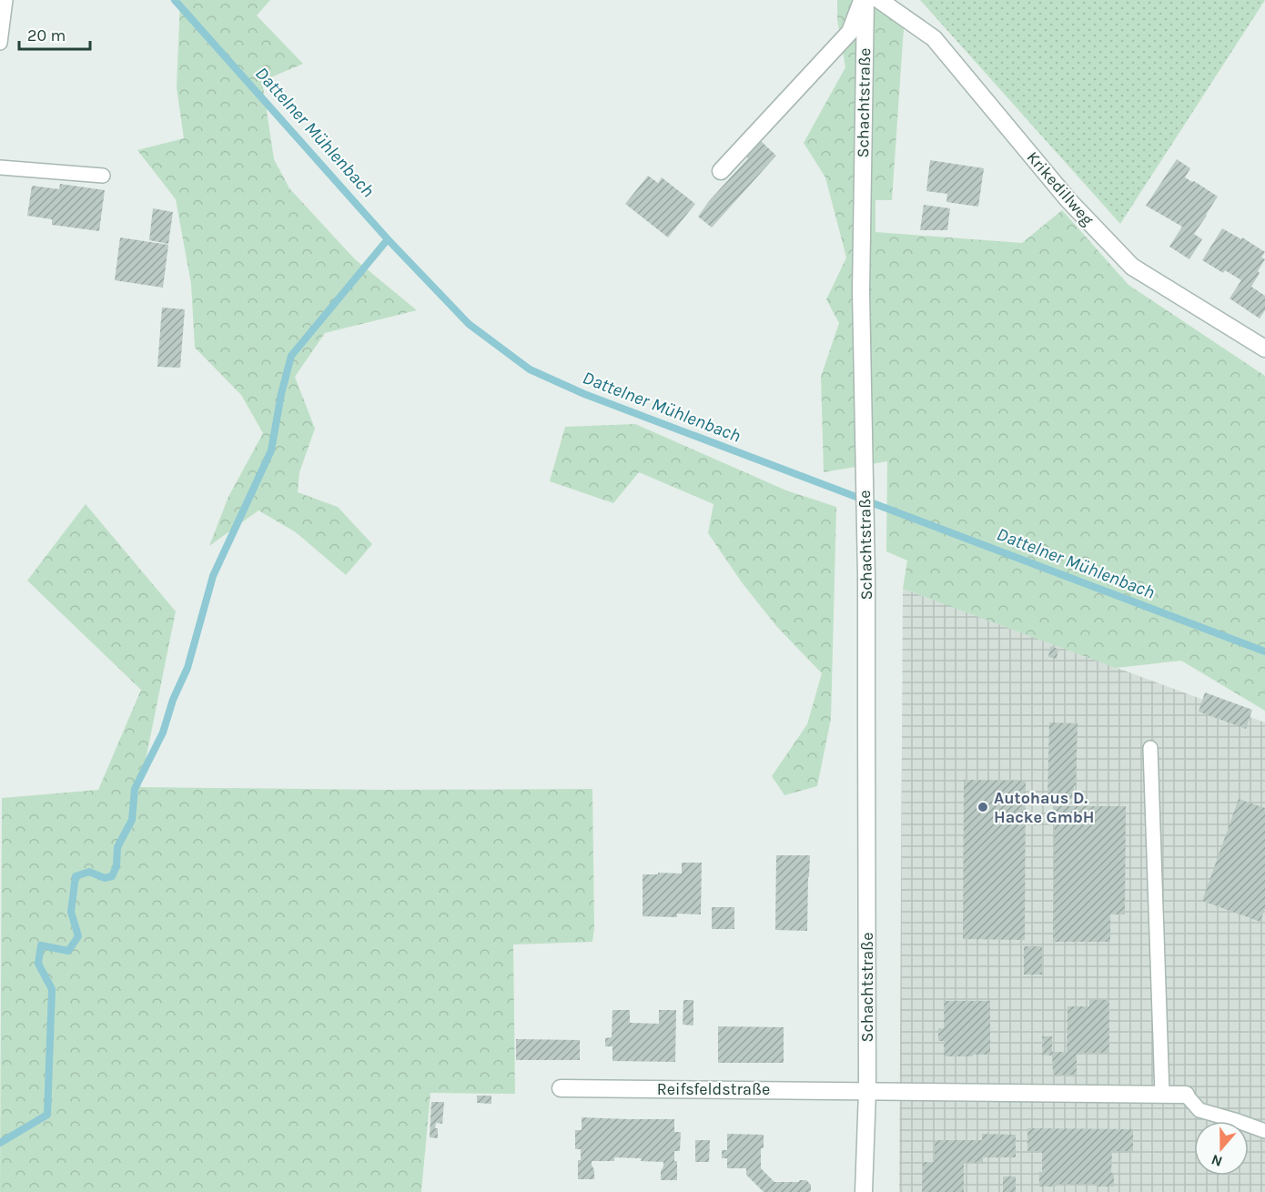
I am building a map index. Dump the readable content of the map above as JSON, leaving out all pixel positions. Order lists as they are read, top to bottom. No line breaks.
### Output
{"streets":{"street":["Schachtstraße","Krikedillweg","Reifsfeldstraße"]},"crossings":[["Schachtstraße","Reifsfeldstraße"]],"water":["Dattelner Mühlenbach"],"places":["Autohaus D. Hacke GmbH"],"scale_bar":"20 m","north":"bottom"}
